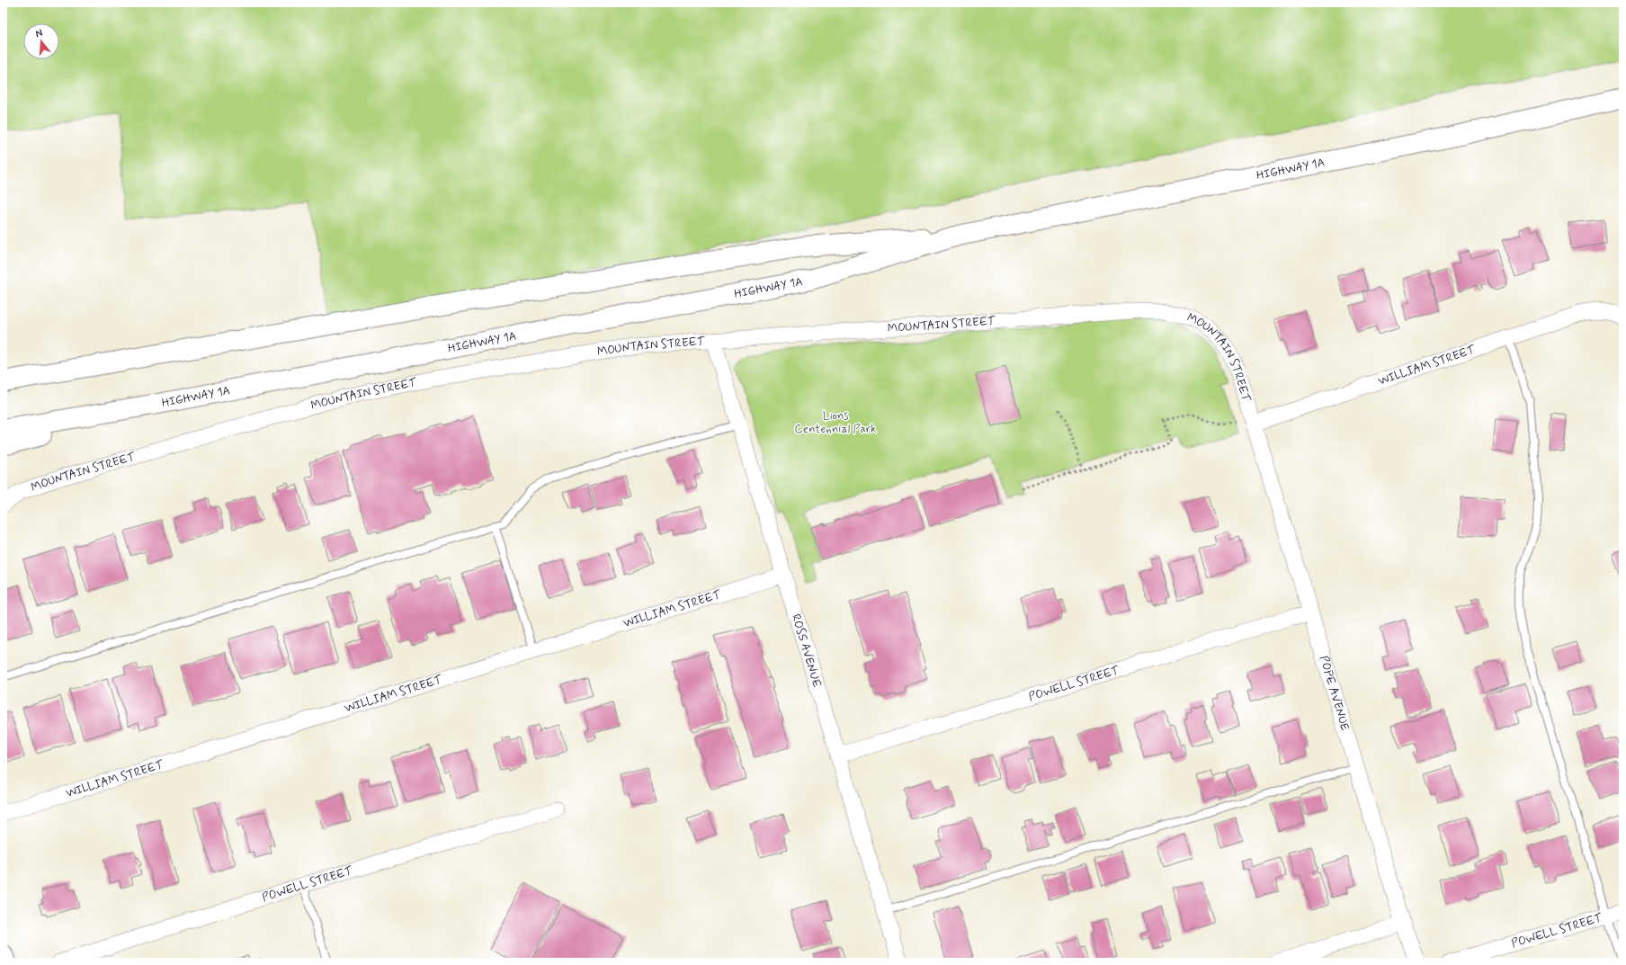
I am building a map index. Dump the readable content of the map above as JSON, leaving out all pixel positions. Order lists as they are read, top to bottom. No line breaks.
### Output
{"streets":{"main road":["HIGHWAY 1A"],"street":["MOUNTAIN STREET","WILLIAM STREET","ROSS AVENUE","POWELL STREET","POPE AVENUE"]},"crossings":[["MOUNTAIN STREET","WILLIAM STREET"],["MOUNTAIN STREET","ROSS AVENUE"],["MOUNTAIN STREET","POPE AVENUE"],["WILLIAM STREET","ROSS AVENUE"],["WILLIAM STREET","POPE AVENUE"],["ROSS AVENUE","POWELL STREET"],["POWELL STREET","POPE AVENUE"]],"parks":["Lions Centennial Park"],"north":"top"}
